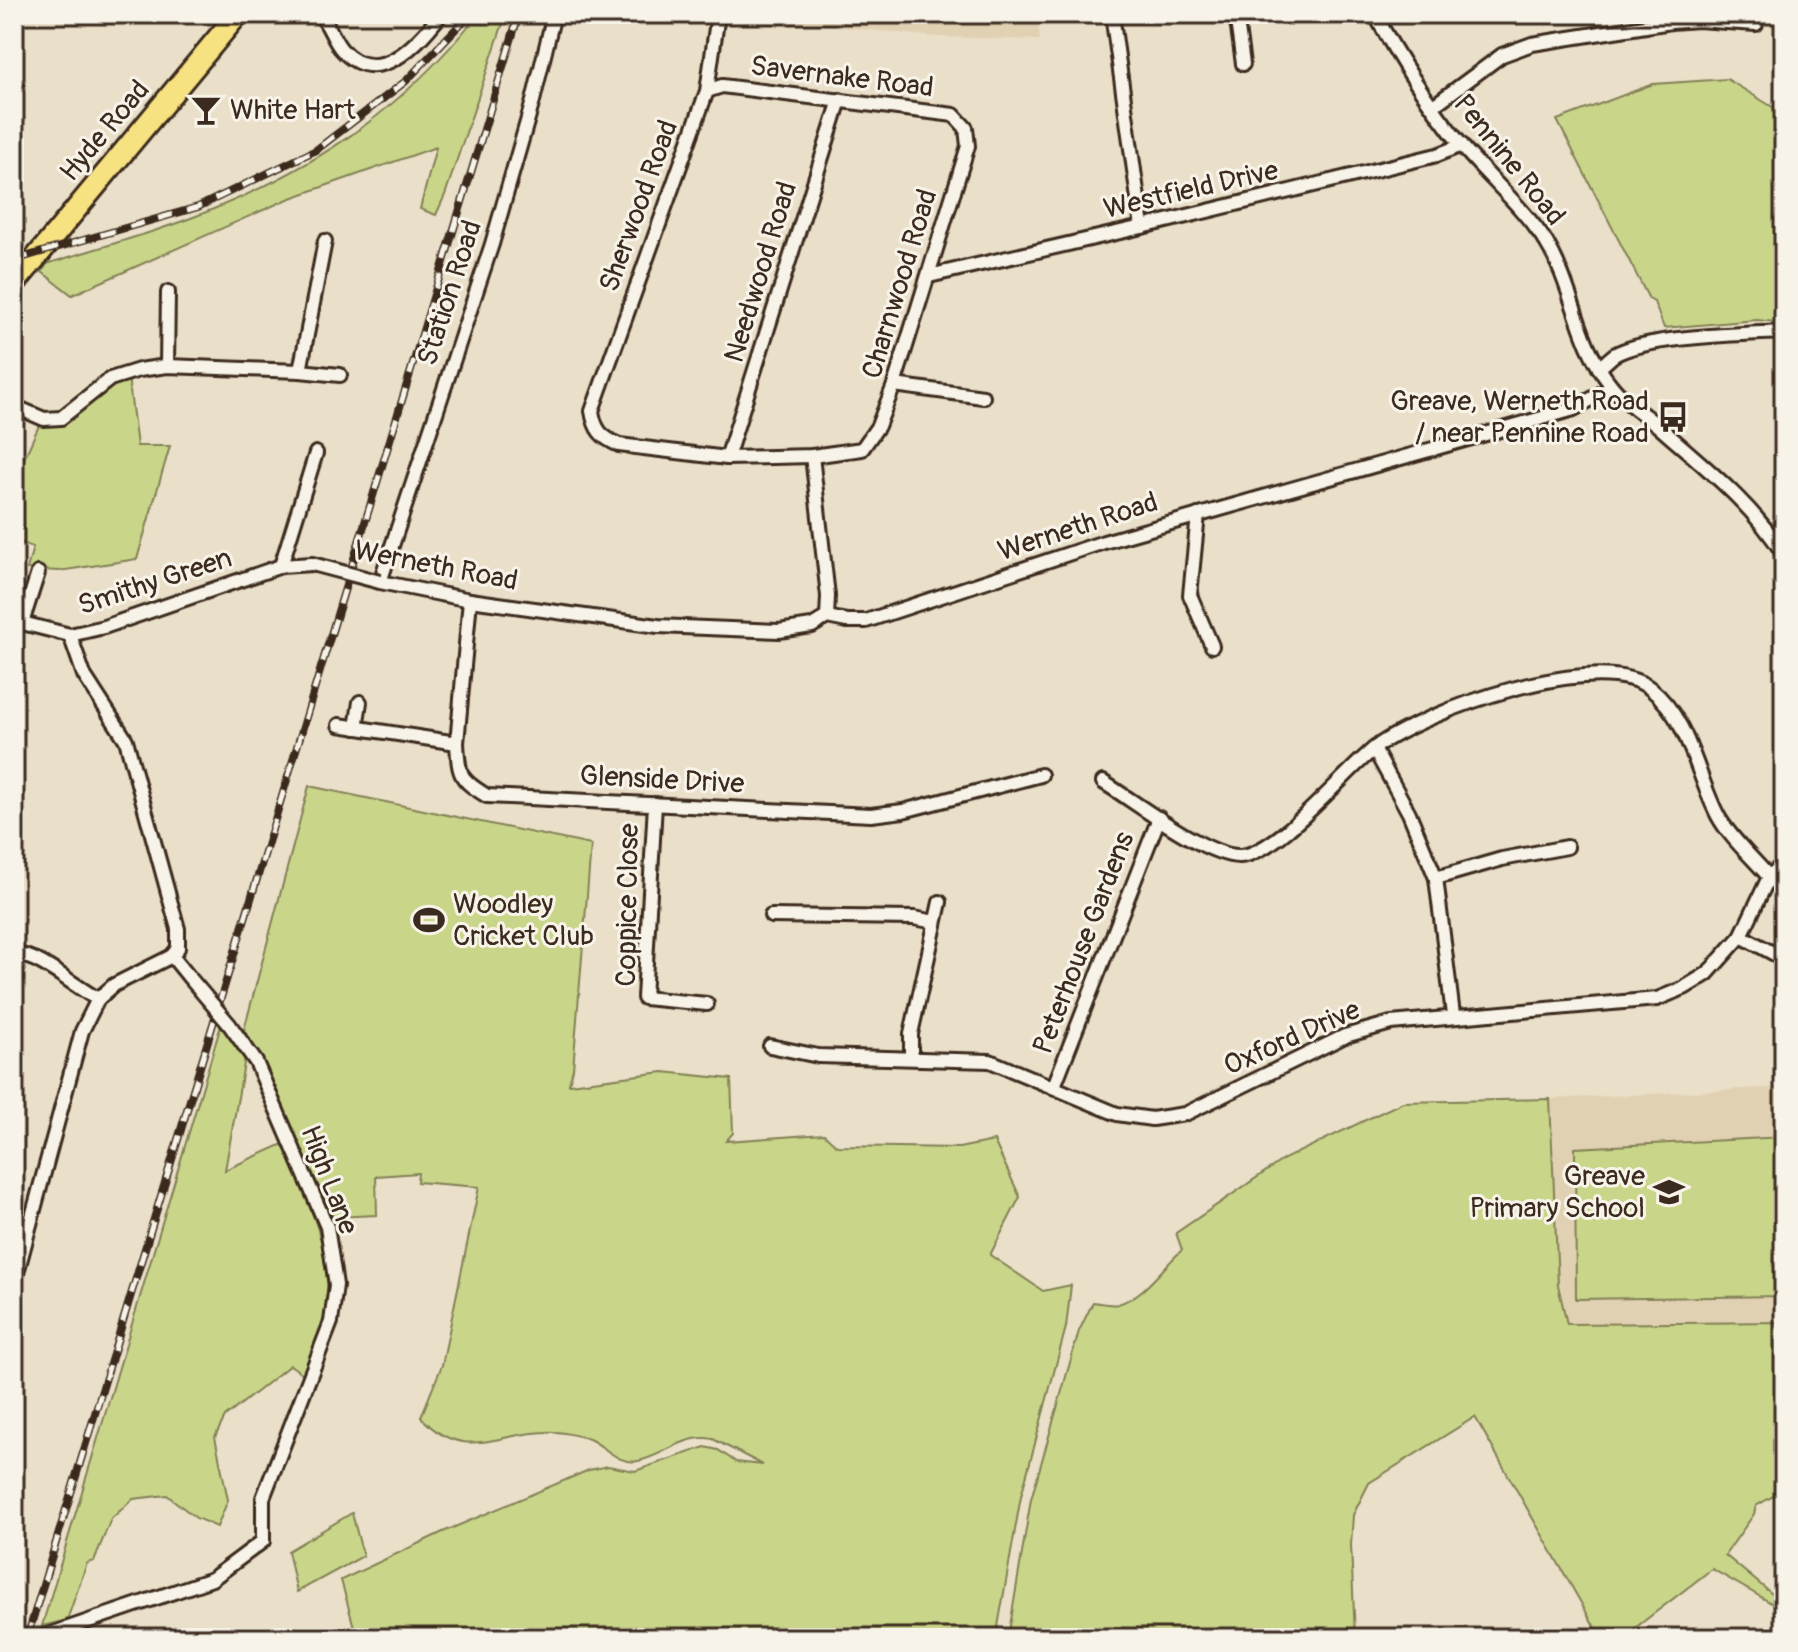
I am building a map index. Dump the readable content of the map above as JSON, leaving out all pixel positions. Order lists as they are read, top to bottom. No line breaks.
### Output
{"streets":{"main road":["Hyde Road"],"street":["Savernake Road","Pennine Road","Westfield Drive","Sherwood Road","Needwood Road","Charnwood Road","Station Road","Werneth Road","Smithy Green","Glenside Drive","Coppice Close","Peterhouse Gardens","Oxford Drive","High Lane"]},"crossings":[["Savernake Road","Sherwood Road"],["Savernake Road","Needwood Road"],["Savernake Road","Charnwood Road"],["Pennine Road","Westfield Drive"],["Pennine Road","Werneth Road"],["Westfield Drive","Charnwood Road"],["Sherwood Road","Needwood Road"],["Station Road","Werneth Road"],["Werneth Road","Smithy Green"],["Werneth Road","Glenside Drive"],["Glenside Drive","Coppice Close"],["Peterhouse Gardens","Oxford Drive"]],"places":{"bar":["White Hart"],"bus stop":["Greave, Werneth Road / near Pennine Road"],"sports":["Woodley Cricket Club"],"school or university":["Greave Primary School"]}}
